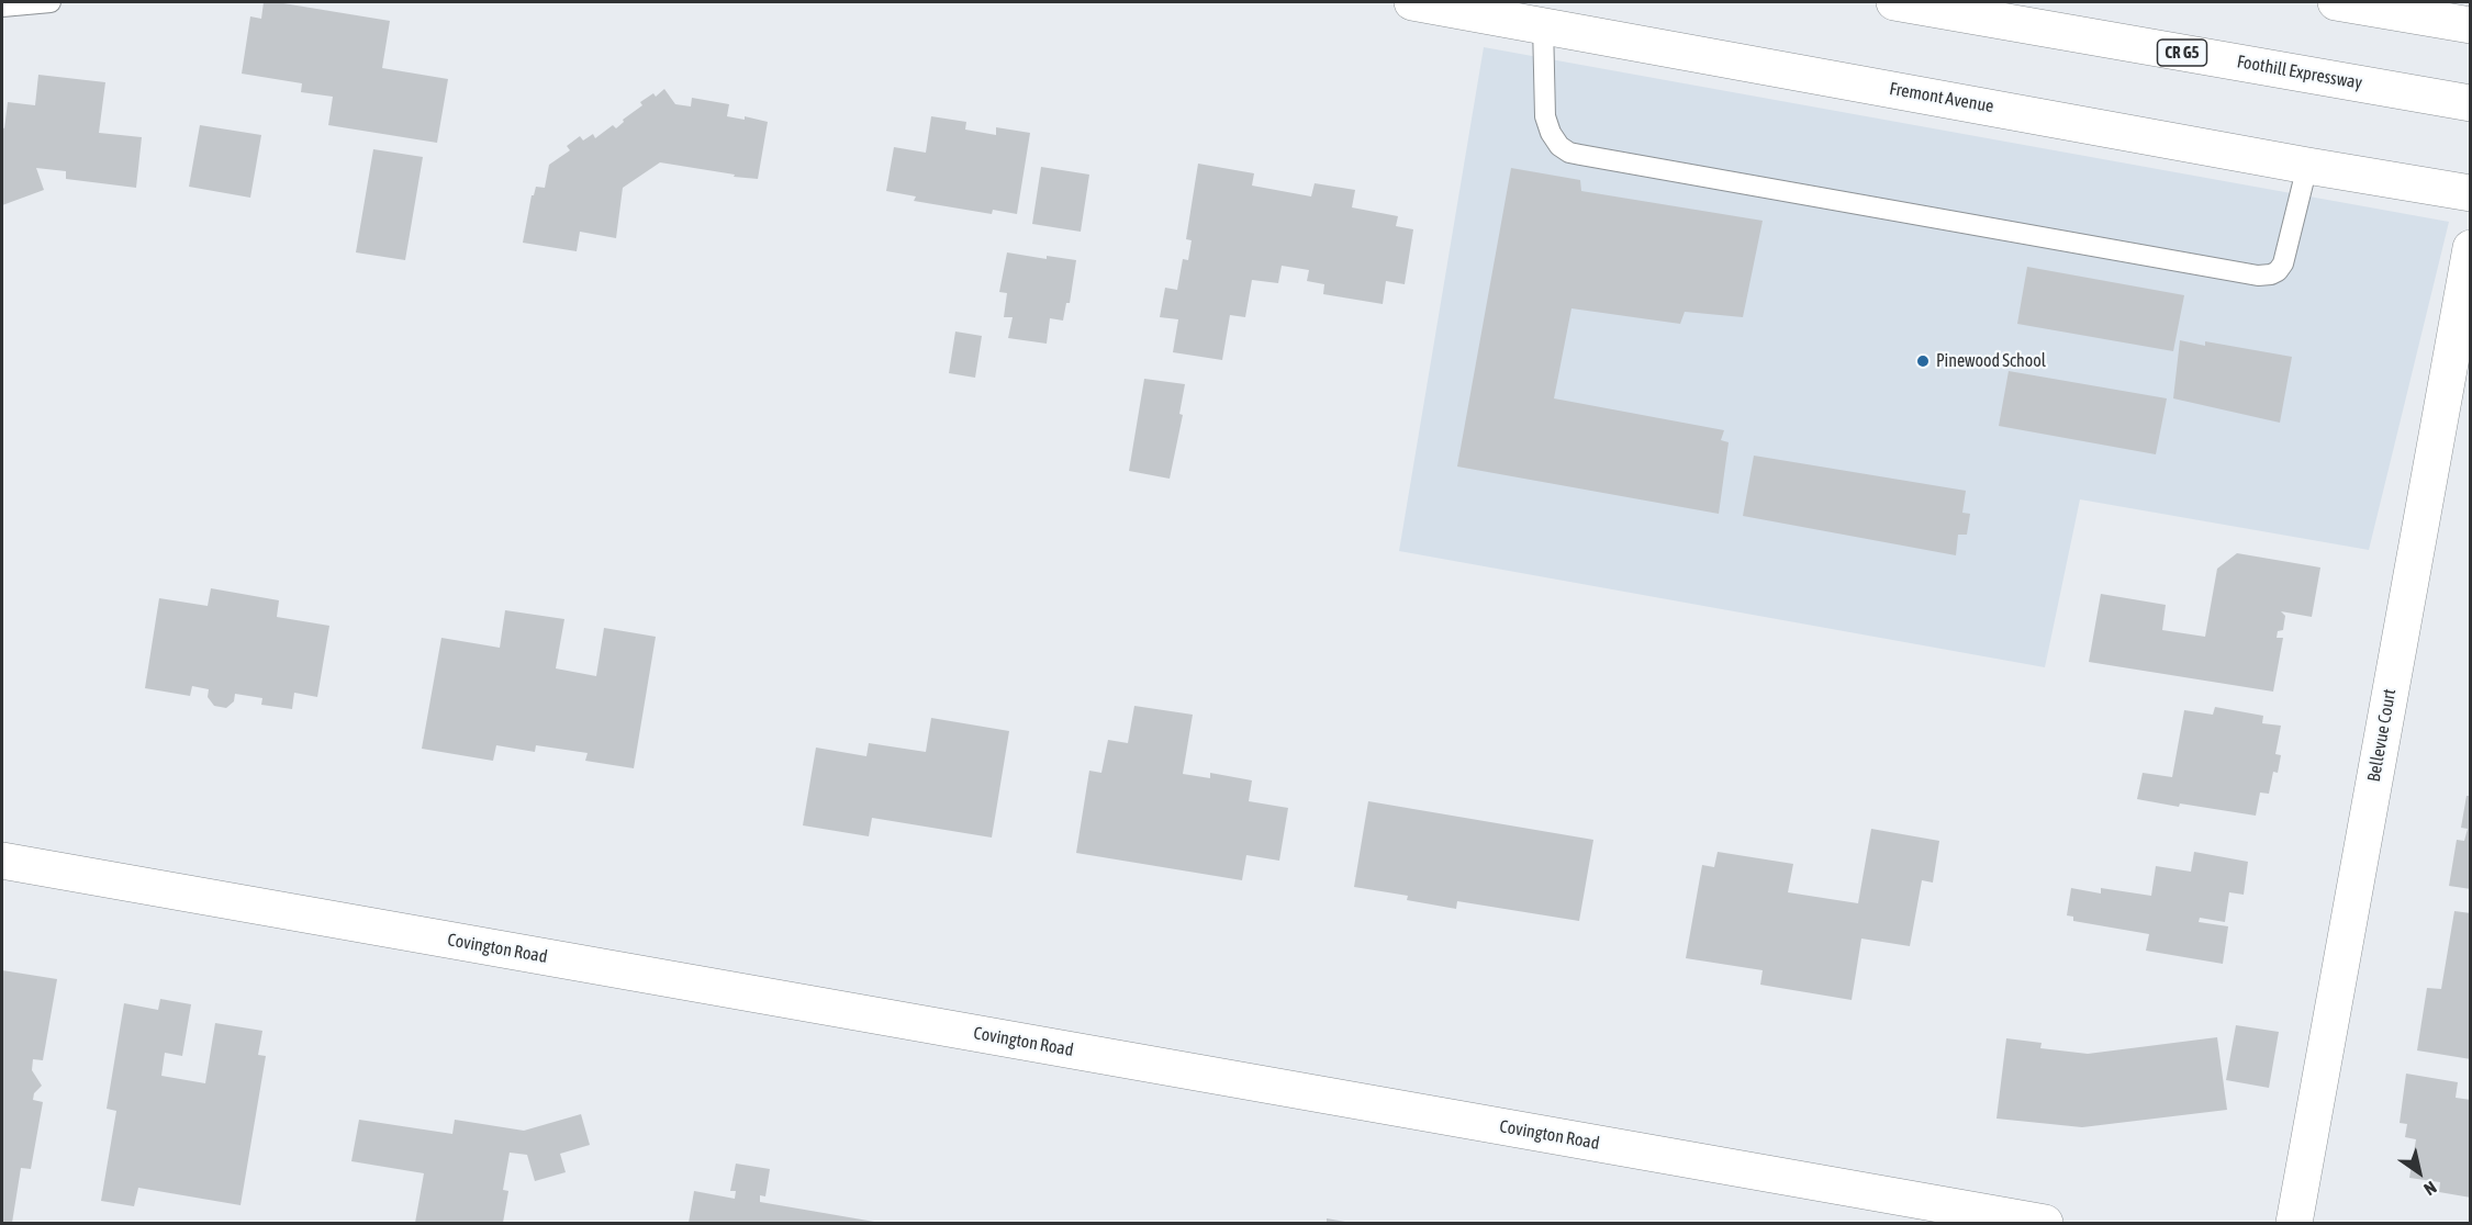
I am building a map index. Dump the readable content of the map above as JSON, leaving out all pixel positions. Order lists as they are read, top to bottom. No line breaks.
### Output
{"streets":{"main road":["CR G5","Foothill Expressway","Fremont Avenue","Bellevue Court","Covington Road"]},"places":["Pinewood School"],"north":"bottom right"}
